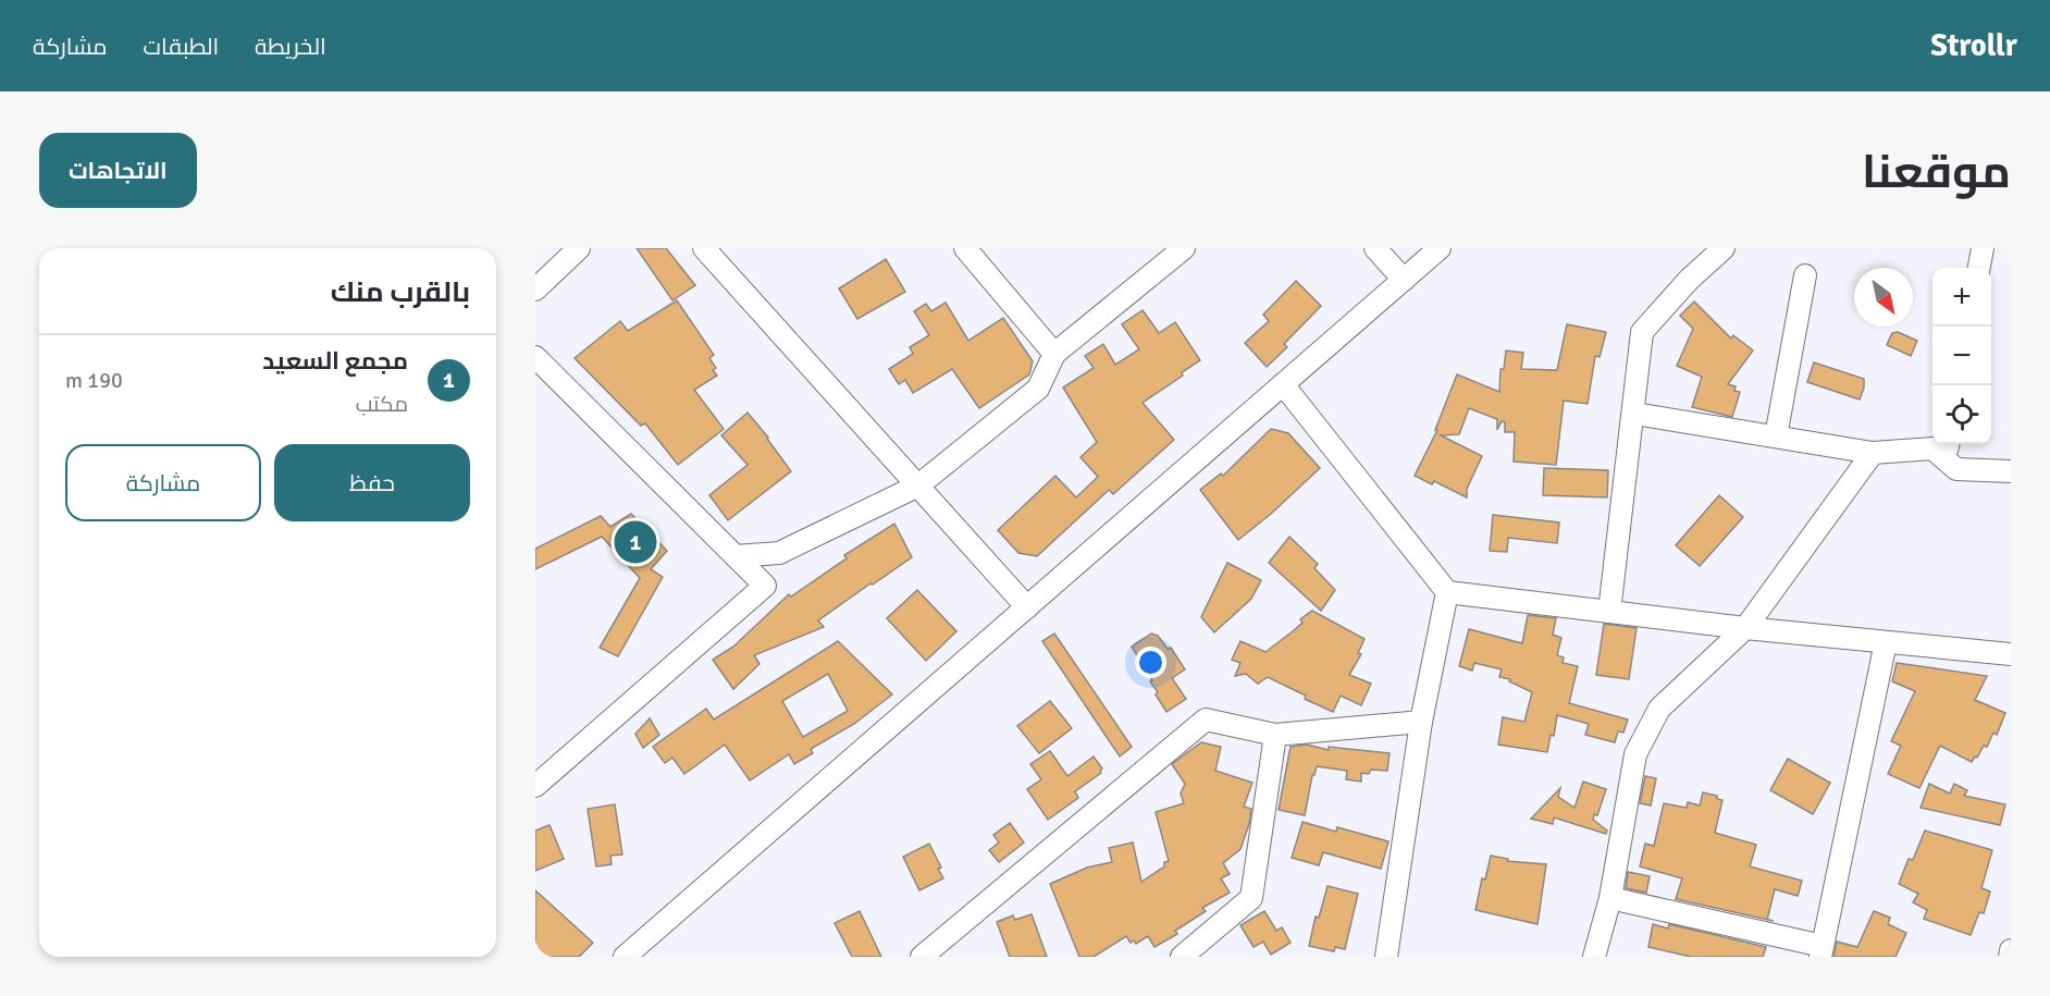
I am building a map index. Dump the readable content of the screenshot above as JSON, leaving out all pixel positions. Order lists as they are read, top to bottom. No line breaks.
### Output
{"north":"bottom right","page":{"header":"Strollr","nav":["الخريطة","الطبقات","مشاركة"],"title":"موقعنا","buttons":["الاتجاهات",["حفظ","مشاركة"]],"heading":"بالقرب منك","map_buttons":["+","−"],"list":[{"mark":"1","name":"مجمع السعيد","note":"مكتب","value":"190 m"}],"pins":"1"}}
